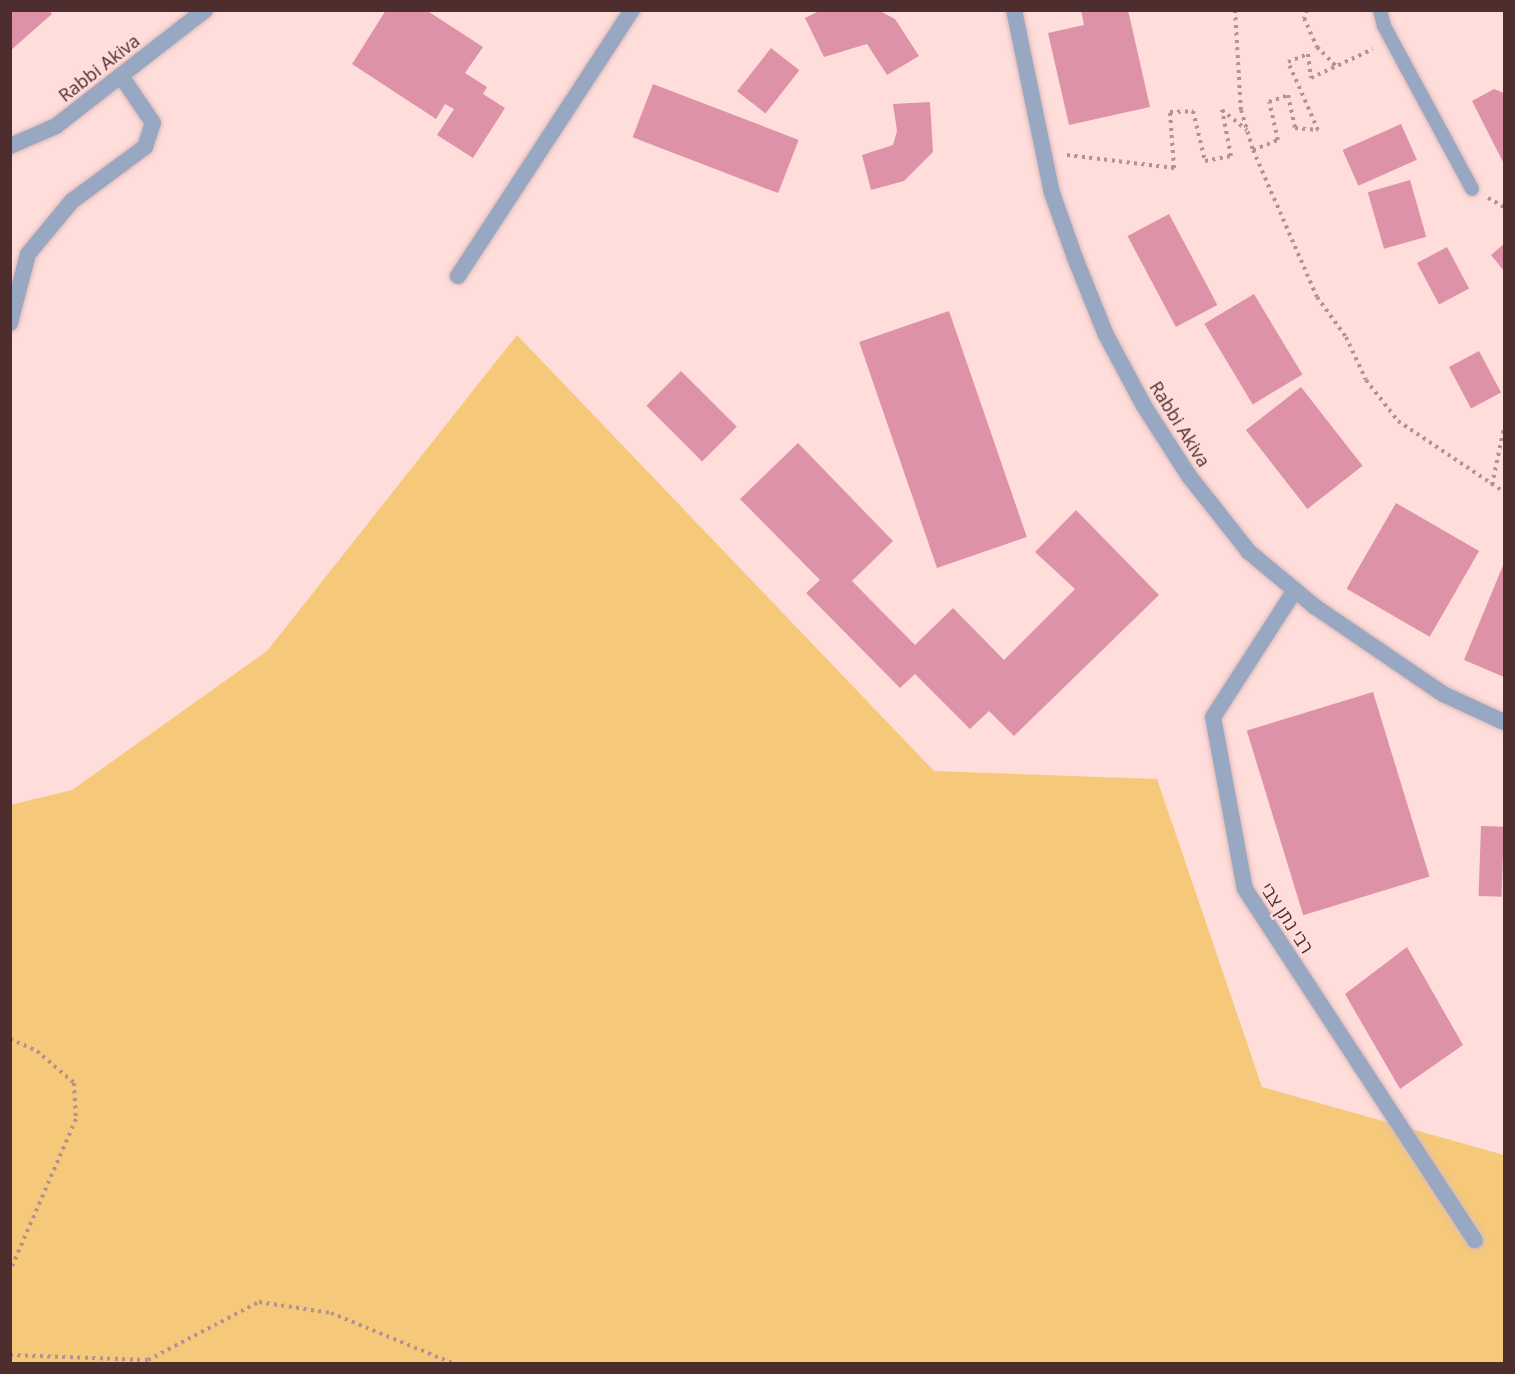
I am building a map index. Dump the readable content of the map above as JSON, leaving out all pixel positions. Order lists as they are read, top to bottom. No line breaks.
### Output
{"streets":{"street":["Rabbi Akiva","רבי נתן צבי"]},"crossings":[["Rabbi Akiva","רבי נתן צבי"]]}
